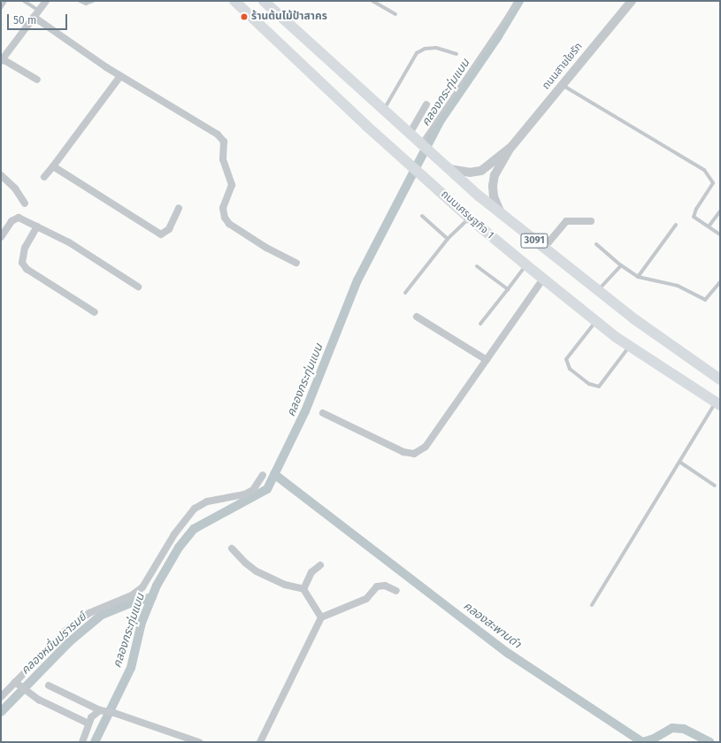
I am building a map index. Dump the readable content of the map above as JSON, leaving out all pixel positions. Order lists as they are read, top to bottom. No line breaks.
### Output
{"streets":{"main road":["ถนนเศรษฐกิจ 1","3091"],"street":["ถนนสายใยรัก"]},"crossings":[["ถนนสายใยรัก","ถนนเศรษฐกิจ 1"]],"water":["คลองกระทุ่มแบน","คลองสะพานดำ","คลองหมื่นปรารมย์"],"places":["ร้านต้นไม้ป้าสาคร"],"scale_bar":"50 m"}
